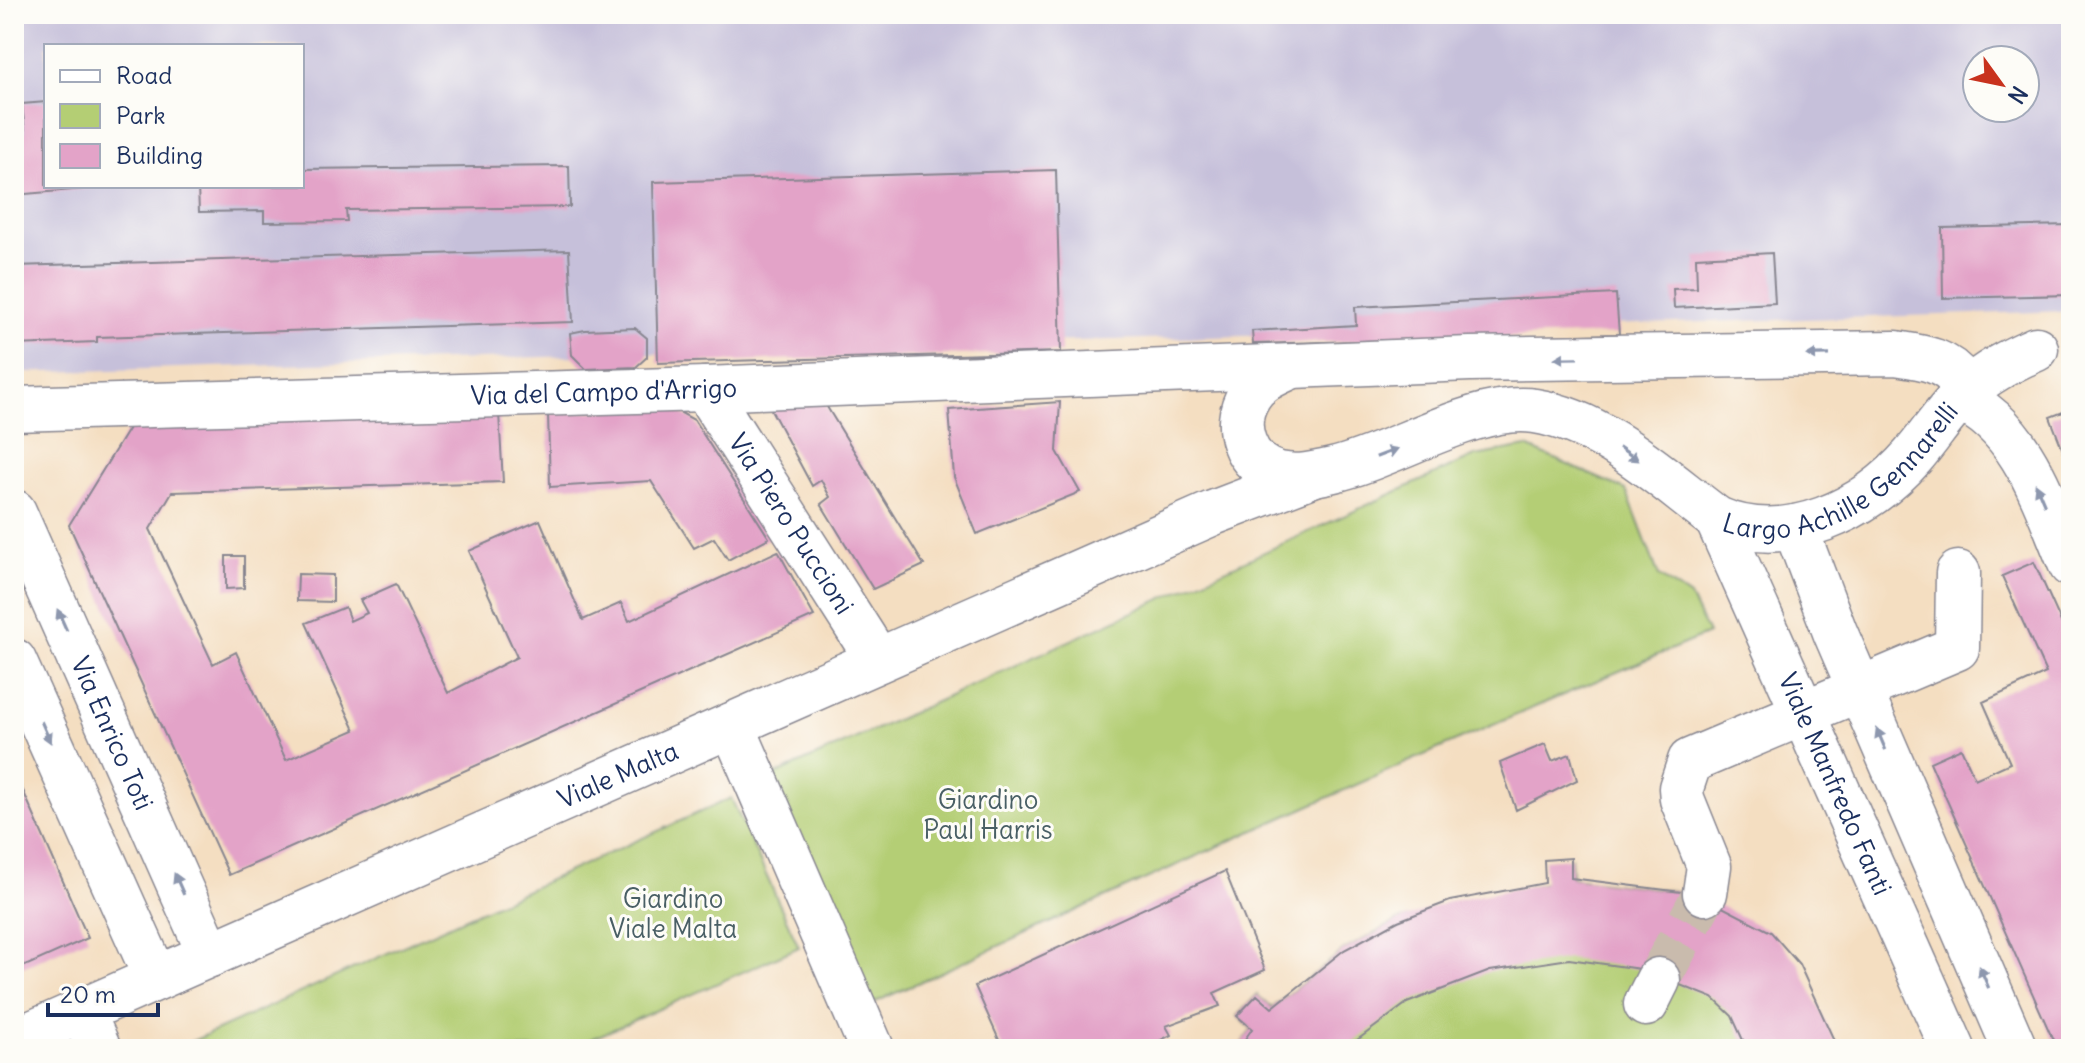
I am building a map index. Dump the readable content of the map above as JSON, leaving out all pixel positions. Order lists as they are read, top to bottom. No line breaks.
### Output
{"streets":{"street":["Via del Campo d'Arrigo","Largo Achille Gennarelli","Via Piero Puccioni","Via Enrico Toti","Viale Malta","Viale Manfredo Fanti"]},"crossings":[["Via del Campo d'Arrigo","Largo Achille Gennarelli"],["Via del Campo d'Arrigo","Via Piero Puccioni"],["Largo Achille Gennarelli","Viale Malta"],["Largo Achille Gennarelli","Viale Manfredo Fanti"],["Via Piero Puccioni","Viale Malta"],["Via Enrico Toti","Viale Malta"]],"parks":["Giardino Paul Harris","Giardino Viale Malta"],"legend":["Road","Park","Building"],"scale_bar":"20 m","north":"bottom right"}
